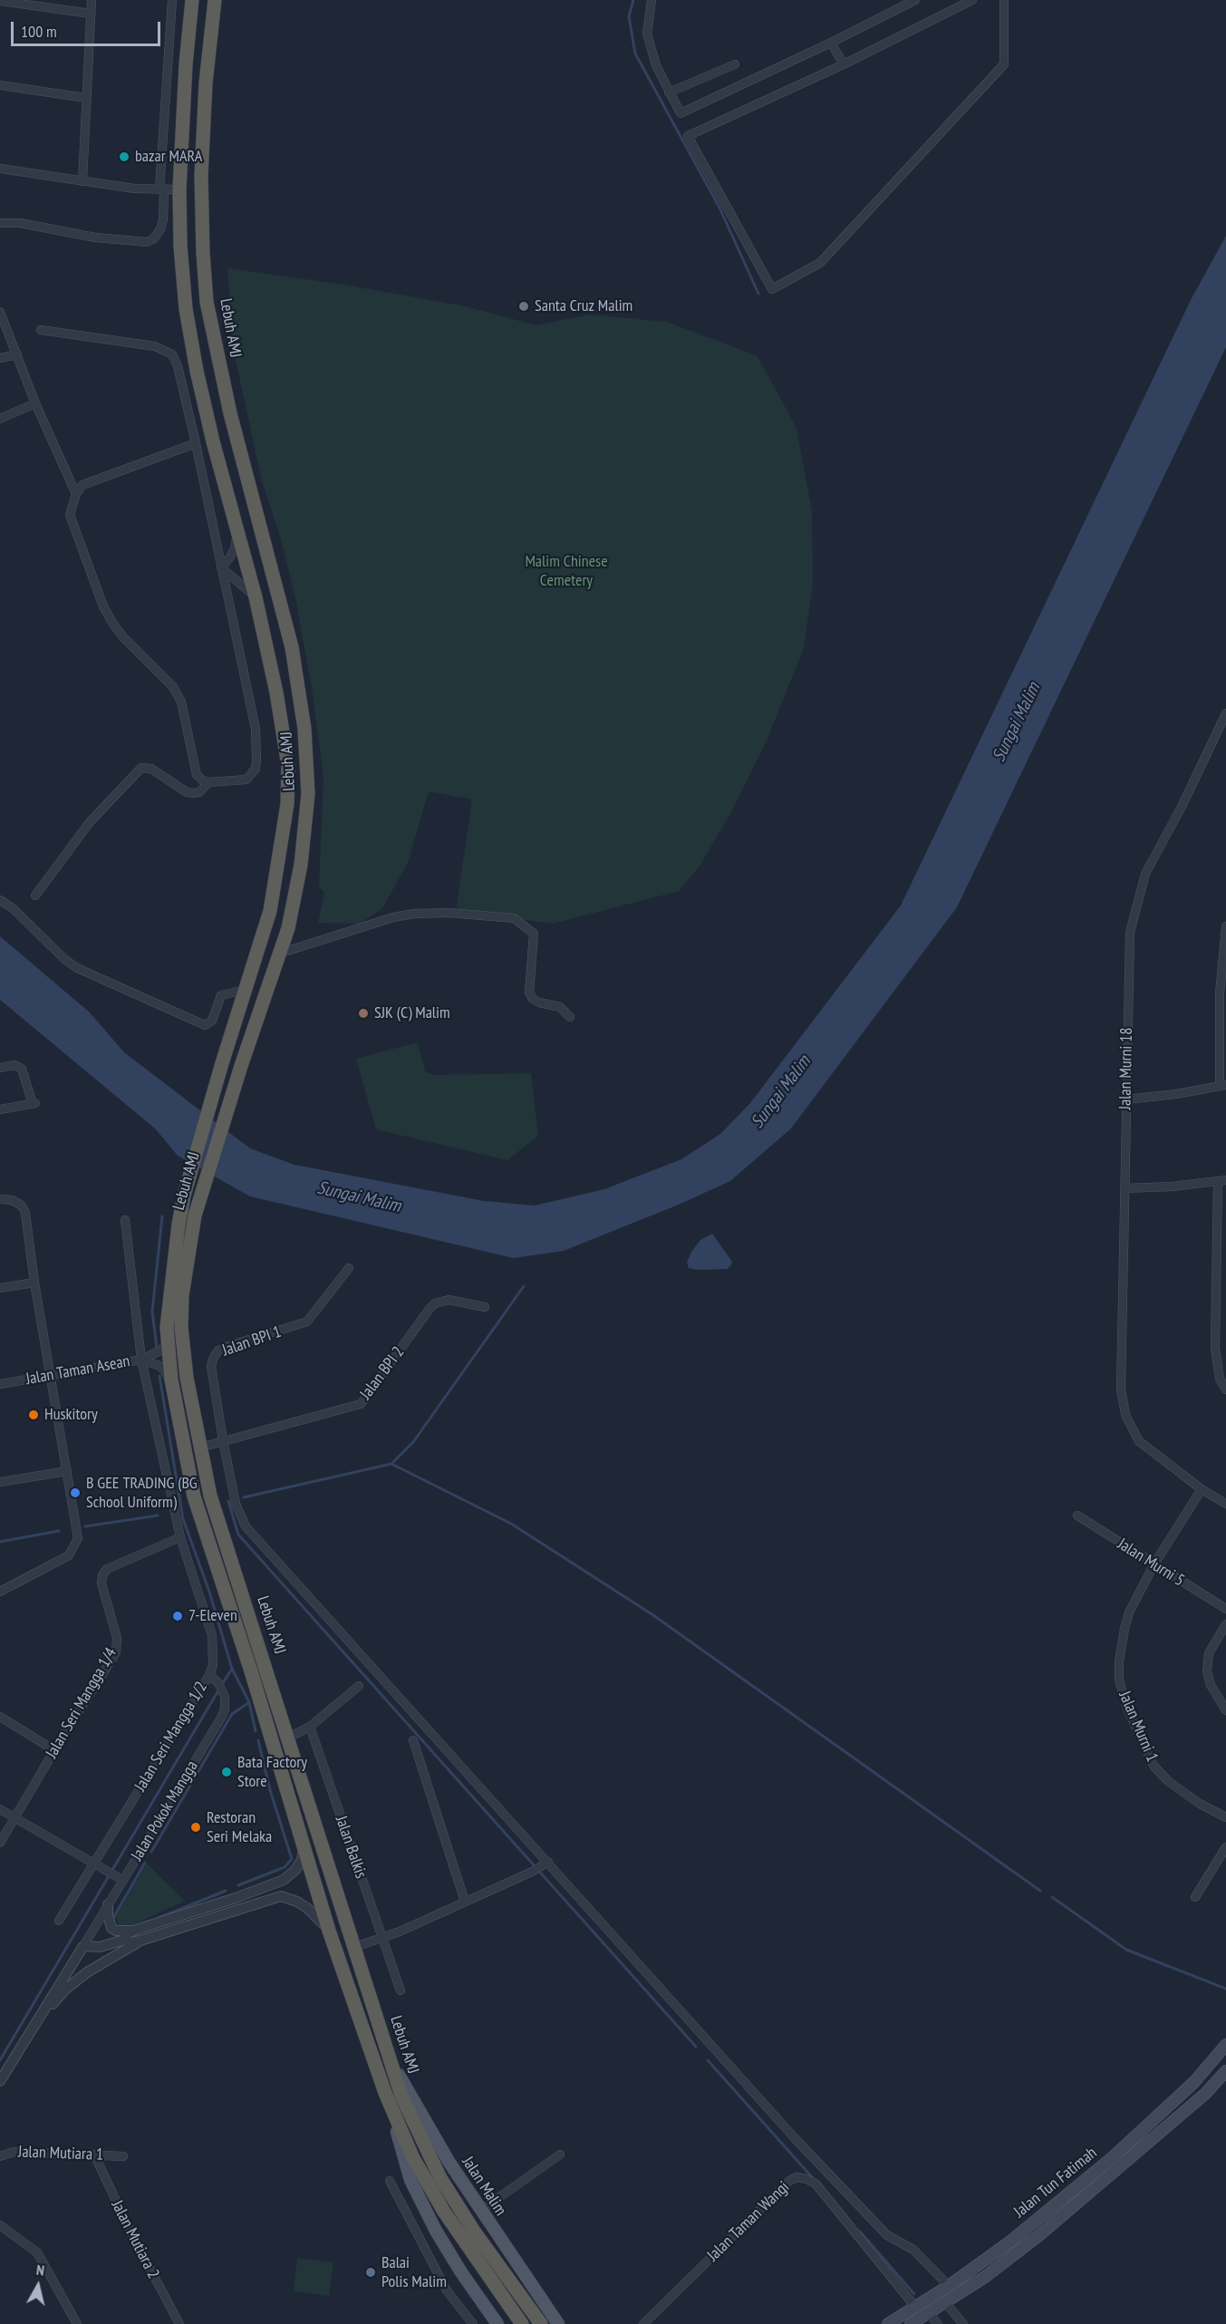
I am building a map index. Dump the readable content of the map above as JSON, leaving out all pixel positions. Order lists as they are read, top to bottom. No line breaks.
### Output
{"streets":{"highway":["Lebuh AMJ"],"main road":["Jalan Tun Fatimah","Jalan Malim"],"street":["Jalan Murni 18","Jalan BPI 1","Jalan Taman Asean","Jalan BPI 2","Jalan Murni 5","Jalan Seri Mangga 1/4","Jalan Murni 1","Jalan Seri Mangga 1/2","Jalan Pokok Mangga","Jalan Balkis","Jalan Mutiara 1","Jalan Taman Wangi","Jalan Mutiara 2"]},"crossings":[["Lebuh AMJ","Jalan Taman Asean"],["Lebuh AMJ","Jalan BPI 2"],["Lebuh AMJ","Jalan Malim"],["Jalan Murni 18","Jalan Murni 1"],["Jalan BPI 1","Jalan BPI 2"],["Jalan BPI 1","Jalan Tun Fatimah"],["Jalan Taman Asean","Jalan Seri Mangga 1/2"],["Jalan Murni 5","Jalan Murni 1"],["Jalan Seri Mangga 1/4","Jalan Seri Mangga 1/2"],["Jalan Seri Mangga 1/2","Jalan Pokok Mangga"],["Jalan Mutiara 1","Jalan Mutiara 2"],["Jalan Tun Fatimah","Jalan Taman Wangi"]],"water":["Sungai Malim"],"parks":["Malim Chinese Cemetery"],"places":["bazar MARA","Santa Cruz Malim","SJK (C) Malim","Huskitory","B GEE TRADING (BG School Uniform)","7-Eleven","Bata Factory Store","Restoran Seri Melaka","Balai Polis Malim"],"scale_bar":"100 m","north":"top"}
